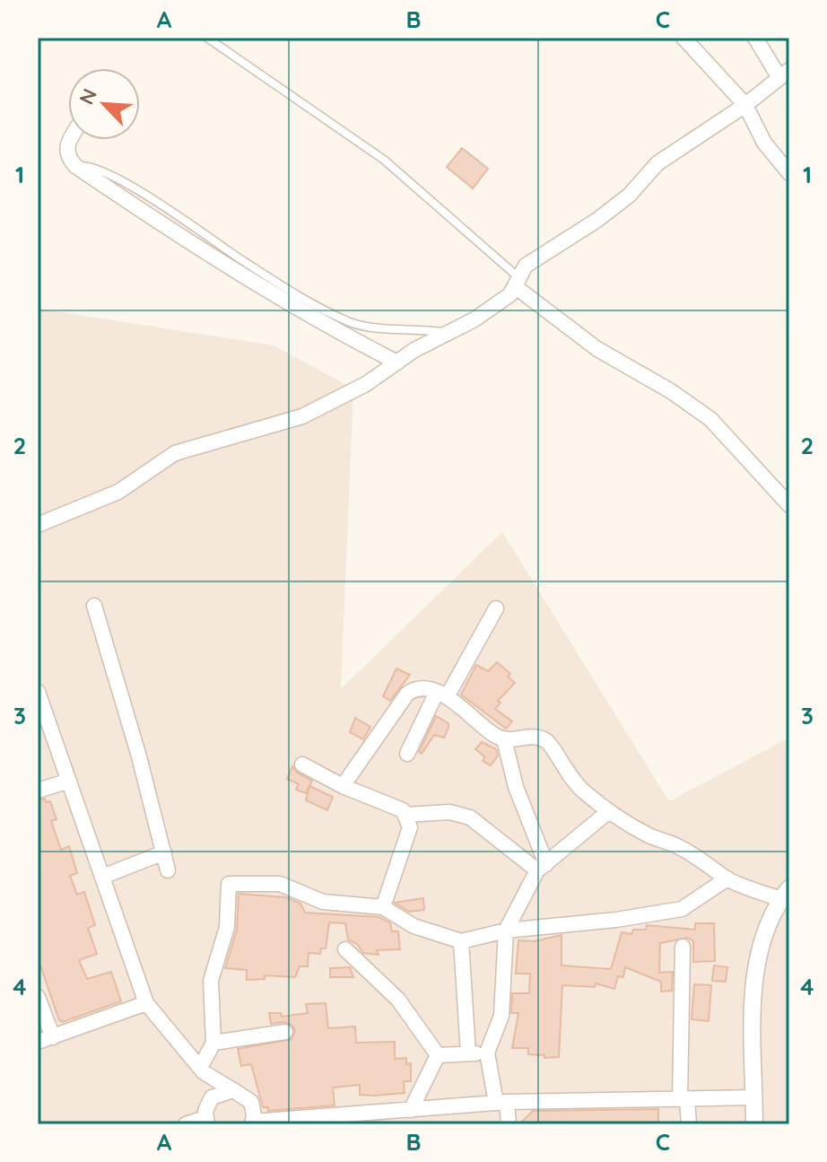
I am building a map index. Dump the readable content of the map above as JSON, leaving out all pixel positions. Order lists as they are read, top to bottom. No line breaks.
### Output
{"north":"top left","grid":{"columns":["A","B","C"],"rows":["1","2","3","4"]}}
